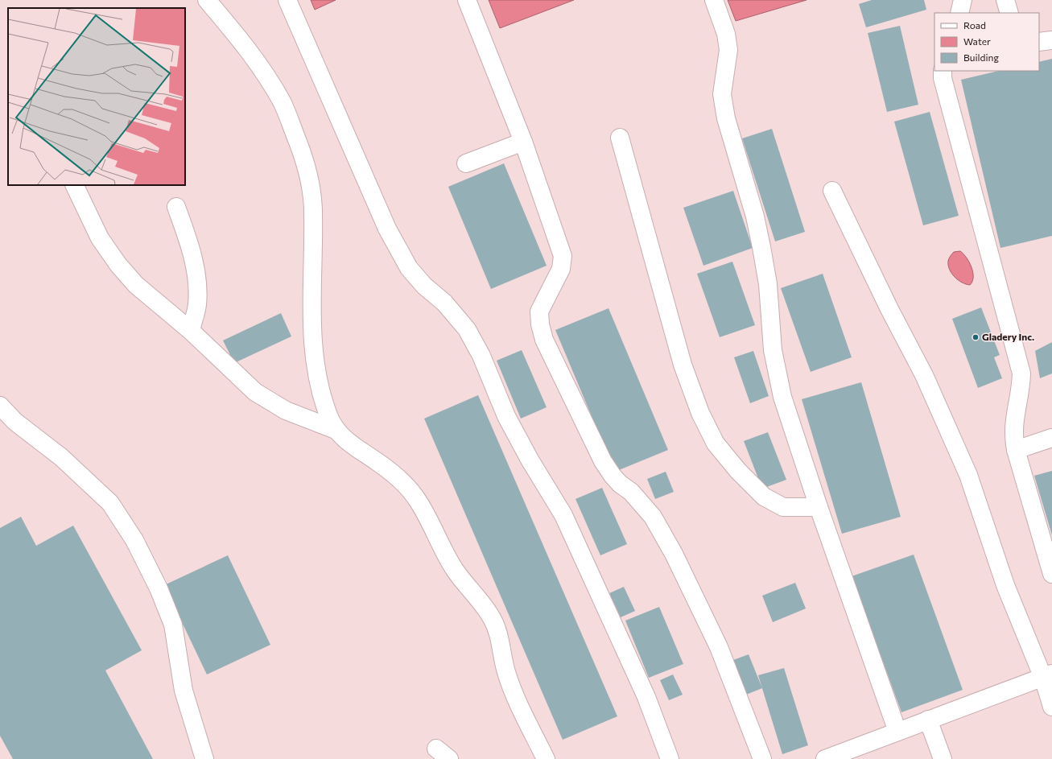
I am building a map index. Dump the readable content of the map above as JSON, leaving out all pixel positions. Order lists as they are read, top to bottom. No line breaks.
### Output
{"places":["Gladery Inc."],"legend":["Road","Water","Building"]}
